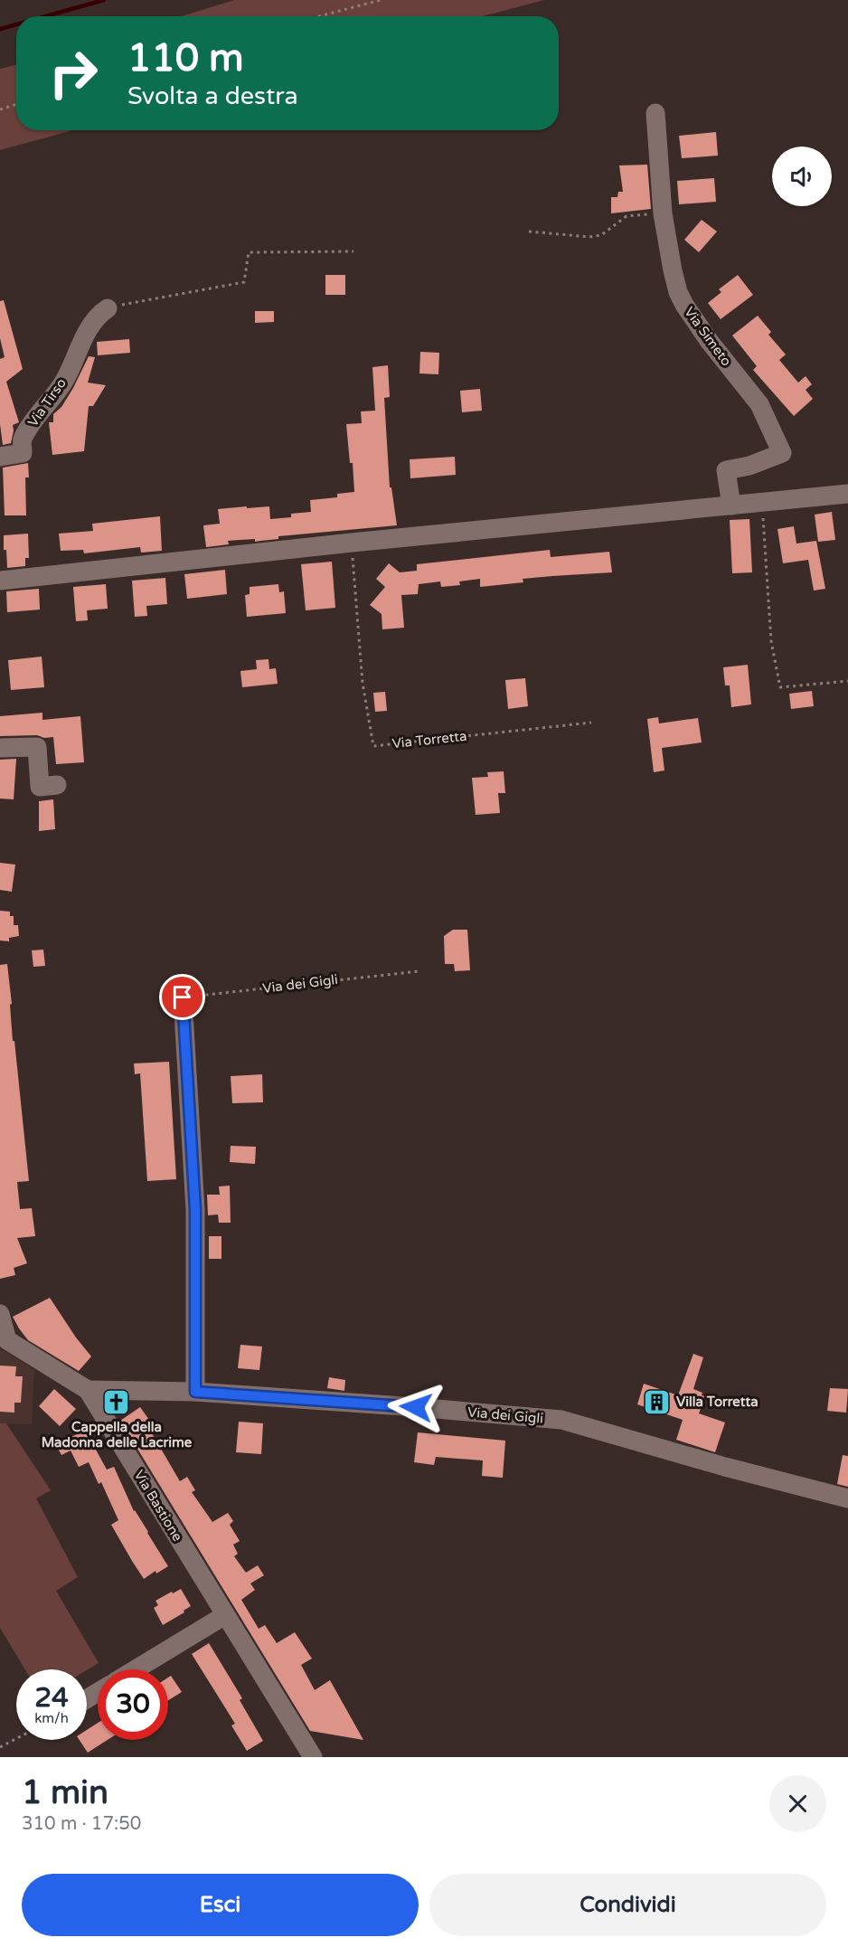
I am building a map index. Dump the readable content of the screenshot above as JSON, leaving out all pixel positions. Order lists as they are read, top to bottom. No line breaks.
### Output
{"streets":{"street":["Via Simeto","Via Tirso","Via dei Gigli","Via Bastione"],"path":["Via Torretta"]},"crossings":[["Via dei Gigli","Via Bastione"]],"places":{"building":["Villa Torretta"],"church":["Cappella della Madonna delle Lacrime"]},"page":{"turn":["110 m","Svolta a destra"],"speed":"24 km/h","limit":"30","heading":["1 min","310 m · 17:50"],"buttons":["Esci","Condividi"]}}
